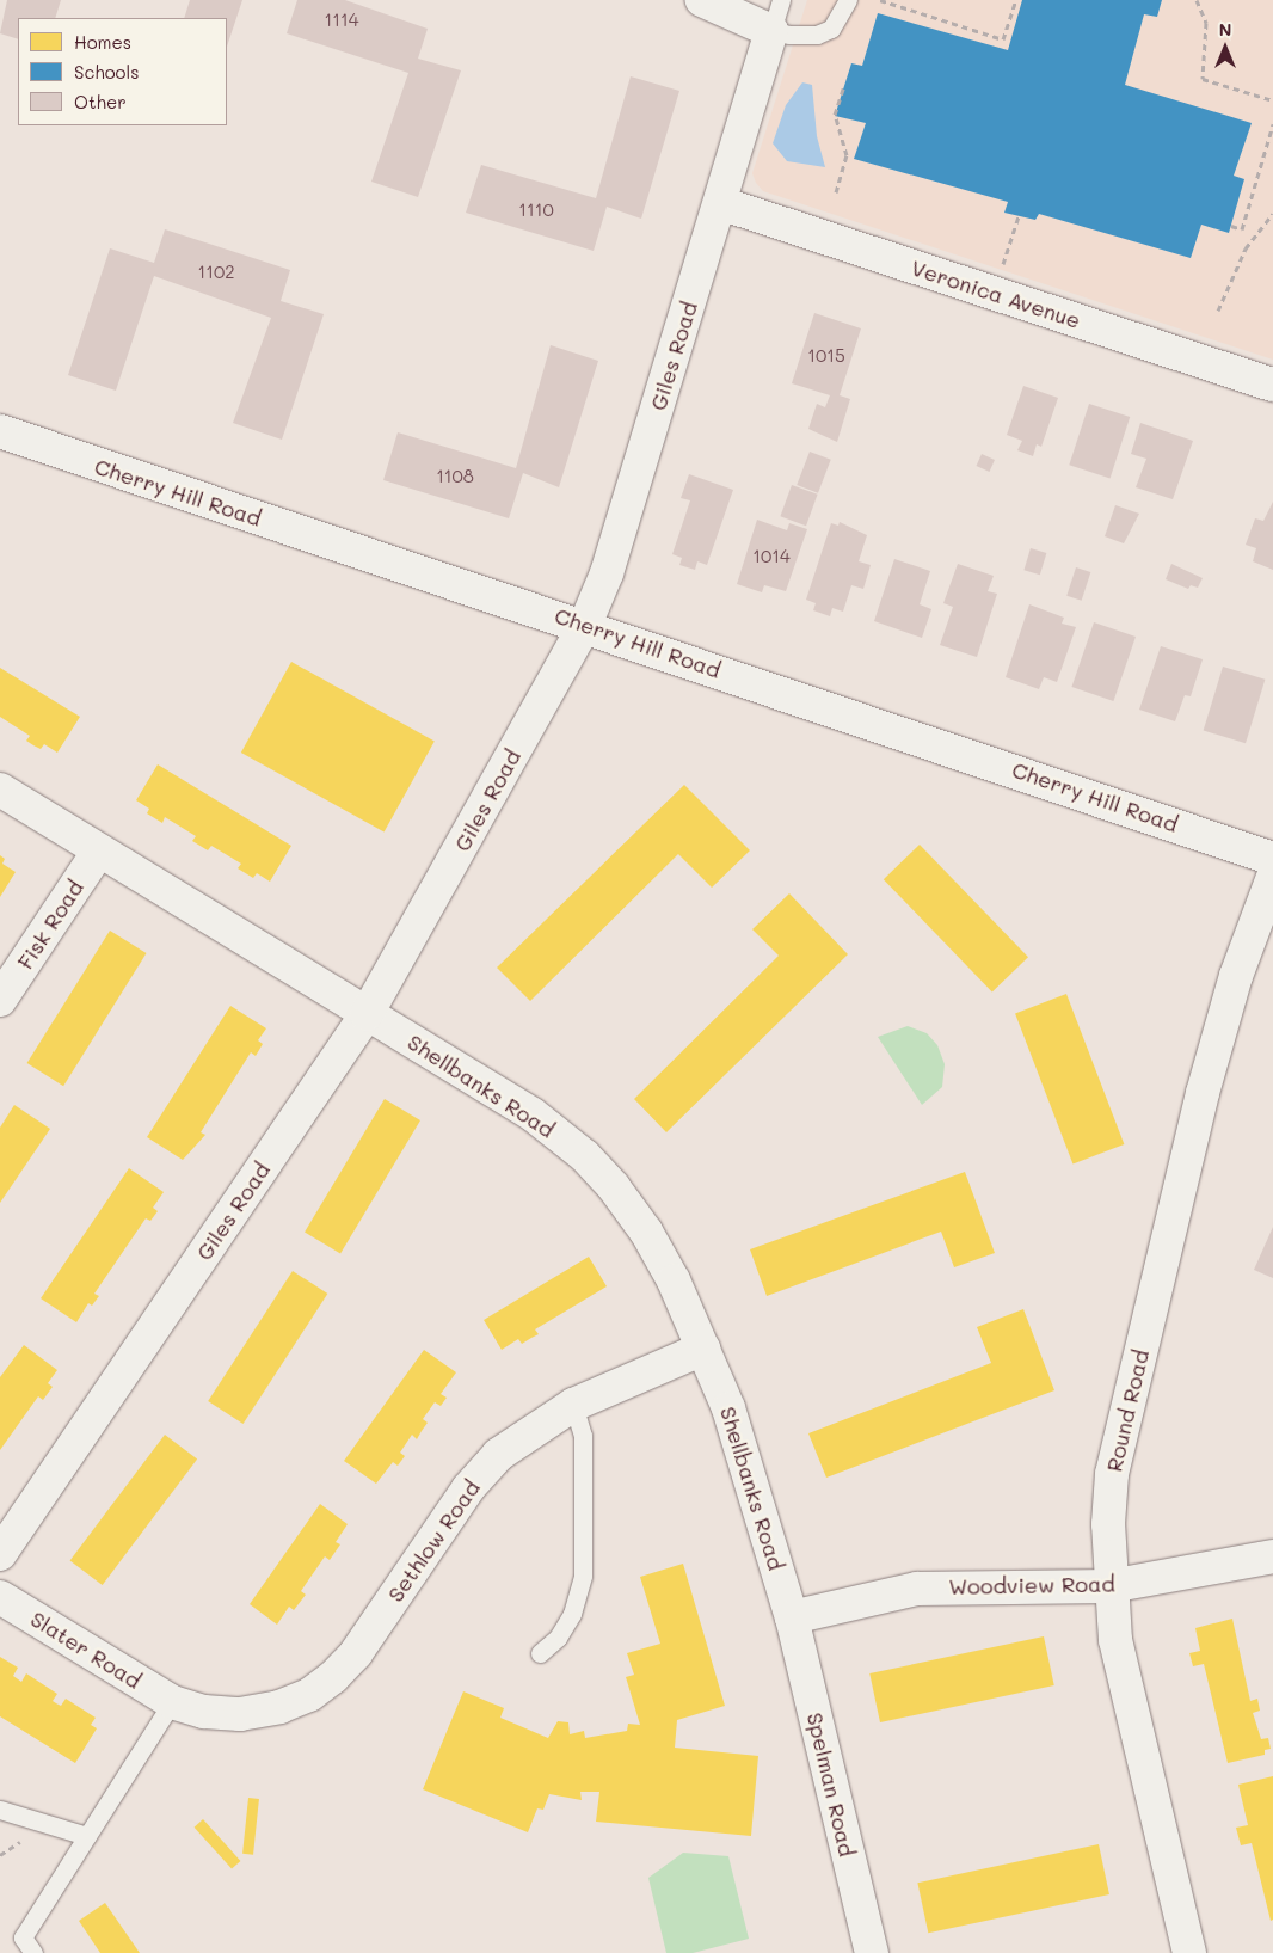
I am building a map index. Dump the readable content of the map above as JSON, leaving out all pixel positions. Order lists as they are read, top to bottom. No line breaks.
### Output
{"streets":{"street":["Veronica Avenue","Giles Road","Cherry Hill Road","Fisk Road","Shellbanks Road","Round Road","Sethlow Road","Woodview Road","Slater Road","Spelman Road"]},"crossings":[["Veronica Avenue","Giles Road"],["Giles Road","Cherry Hill Road"],["Giles Road","Shellbanks Road"],["Fisk Road","Shellbanks Road"],["Shellbanks Road","Sethlow Road"],["Shellbanks Road","Woodview Road"],["Shellbanks Road","Spelman Road"],["Round Road","Woodview Road"],["Sethlow Road","Slater Road"],["Woodview Road","Spelman Road"]],"house_numbers":["1114","1110","1102","1015","1108","1014"],"legend":["Homes","Schools","Other"],"north":"top"}
